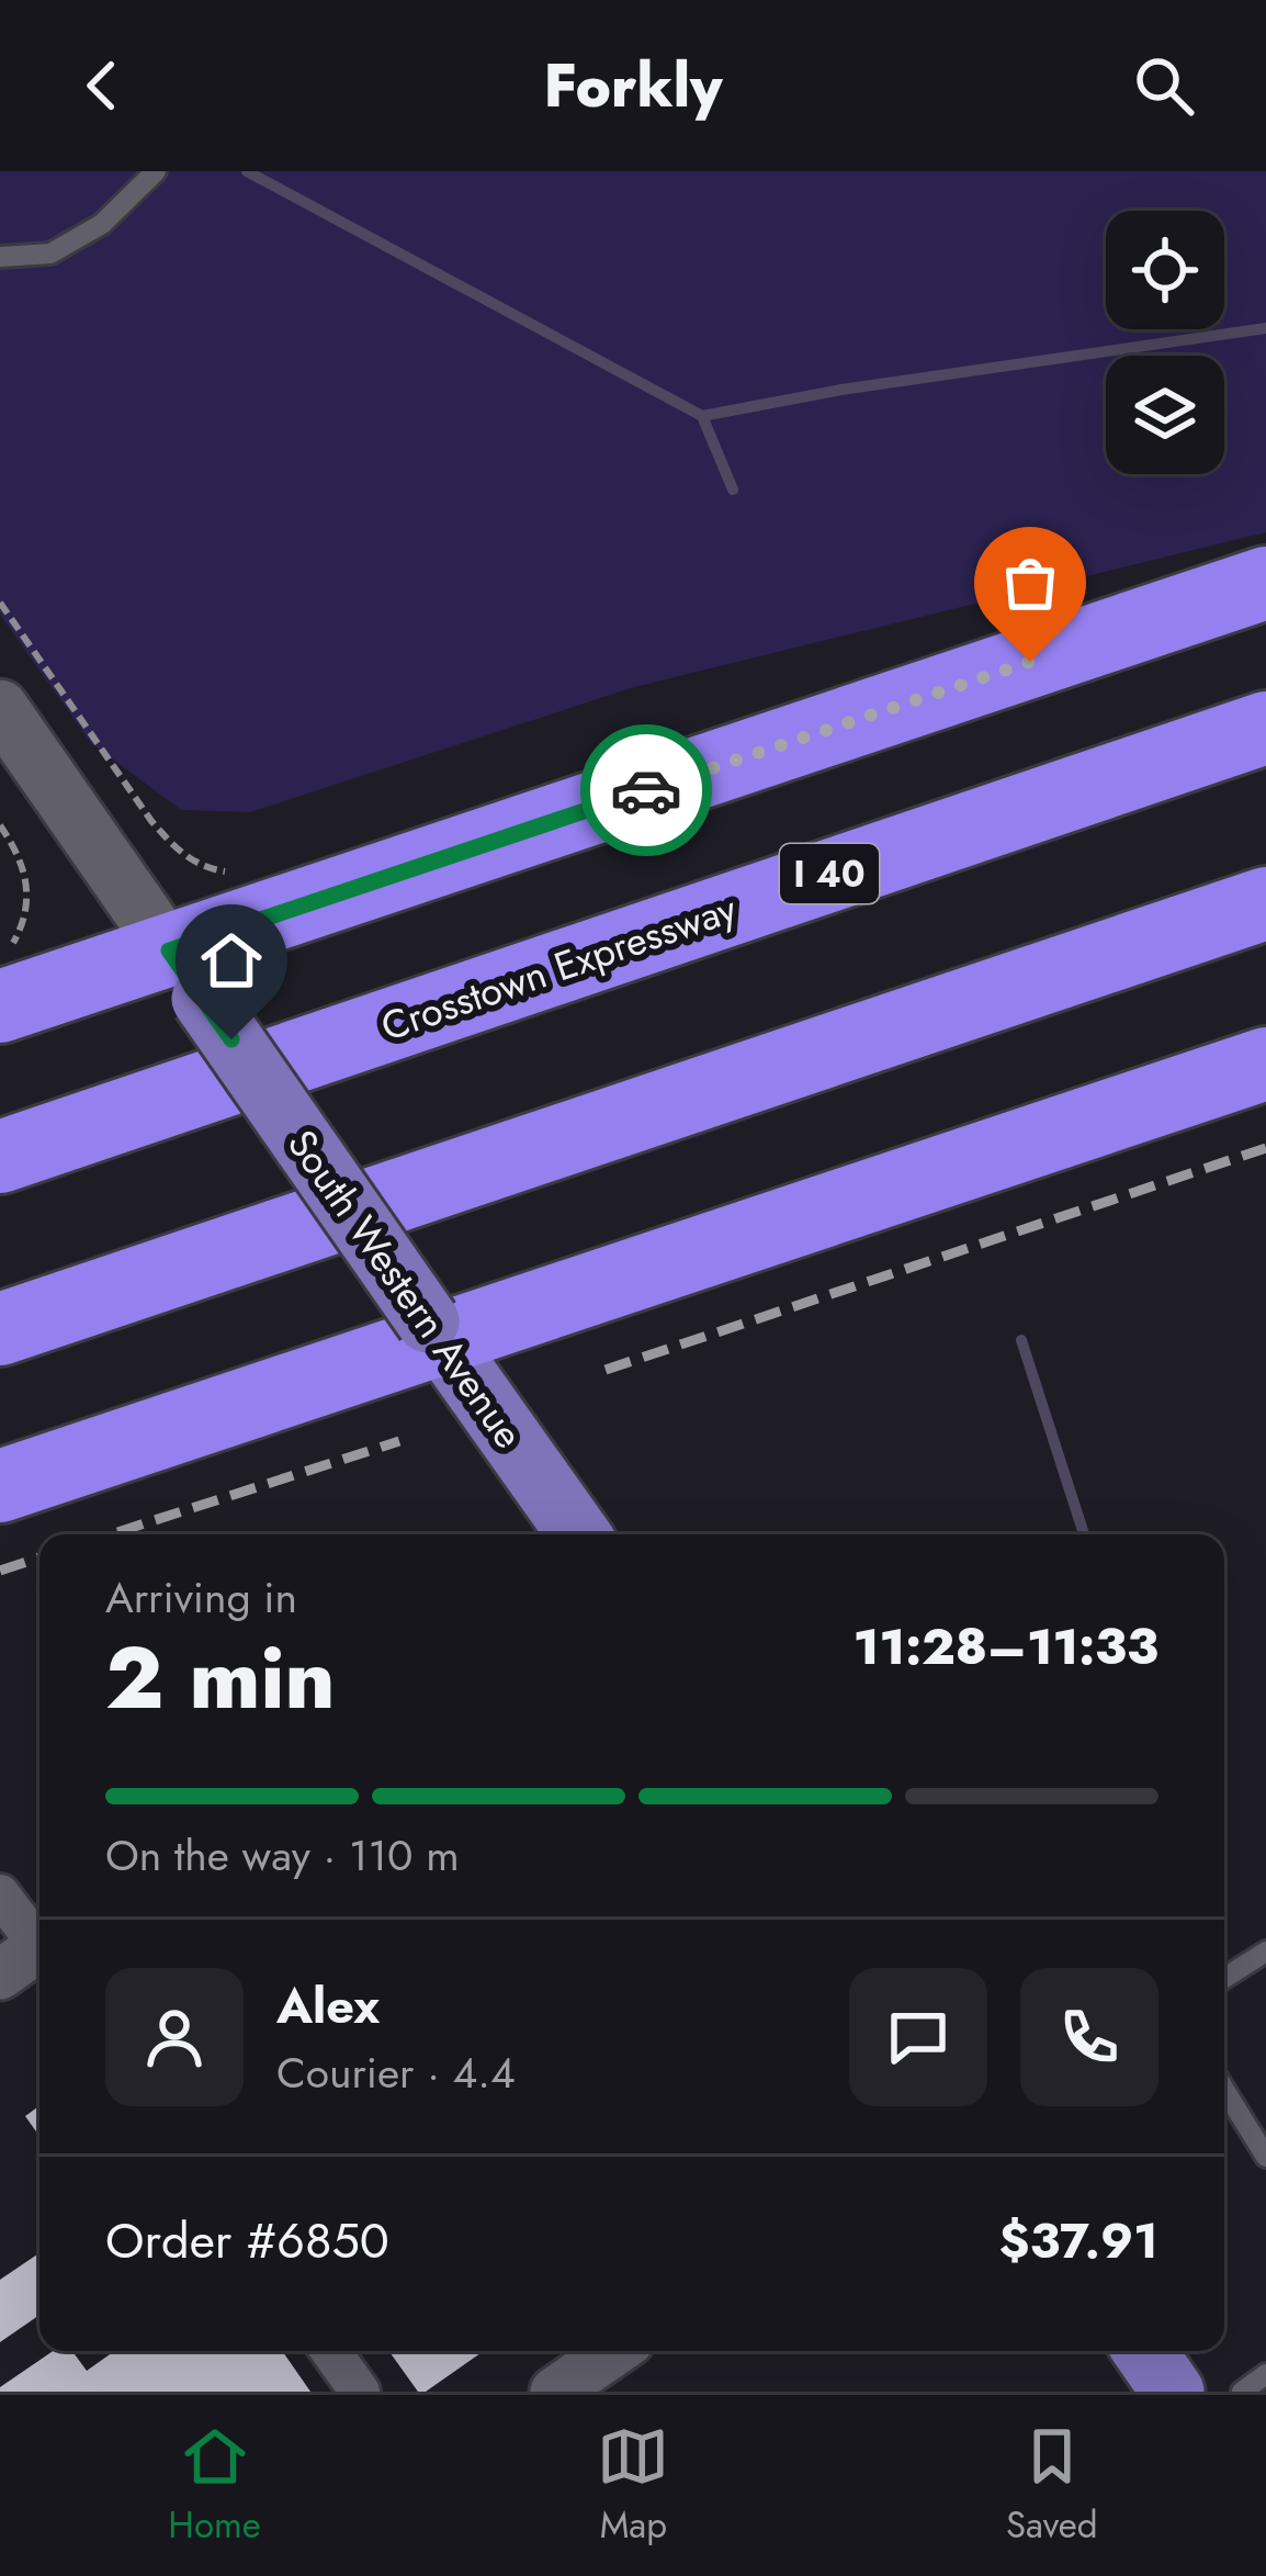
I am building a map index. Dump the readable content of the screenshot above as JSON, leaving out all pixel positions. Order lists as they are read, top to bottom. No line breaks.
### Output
{"streets":{"highway":["I 40","Crosstown Expressway"],"main road":["South Western Avenue"]},"page":{"header":"Forkly","heading":["2 min","Arriving in","11:28–11:33"],"panel":["Alex","Courier · 4.4","Order #6850","$37.91"],"bar":"On the way · 110 m","tabs":["Home","Map","Saved"]}}
